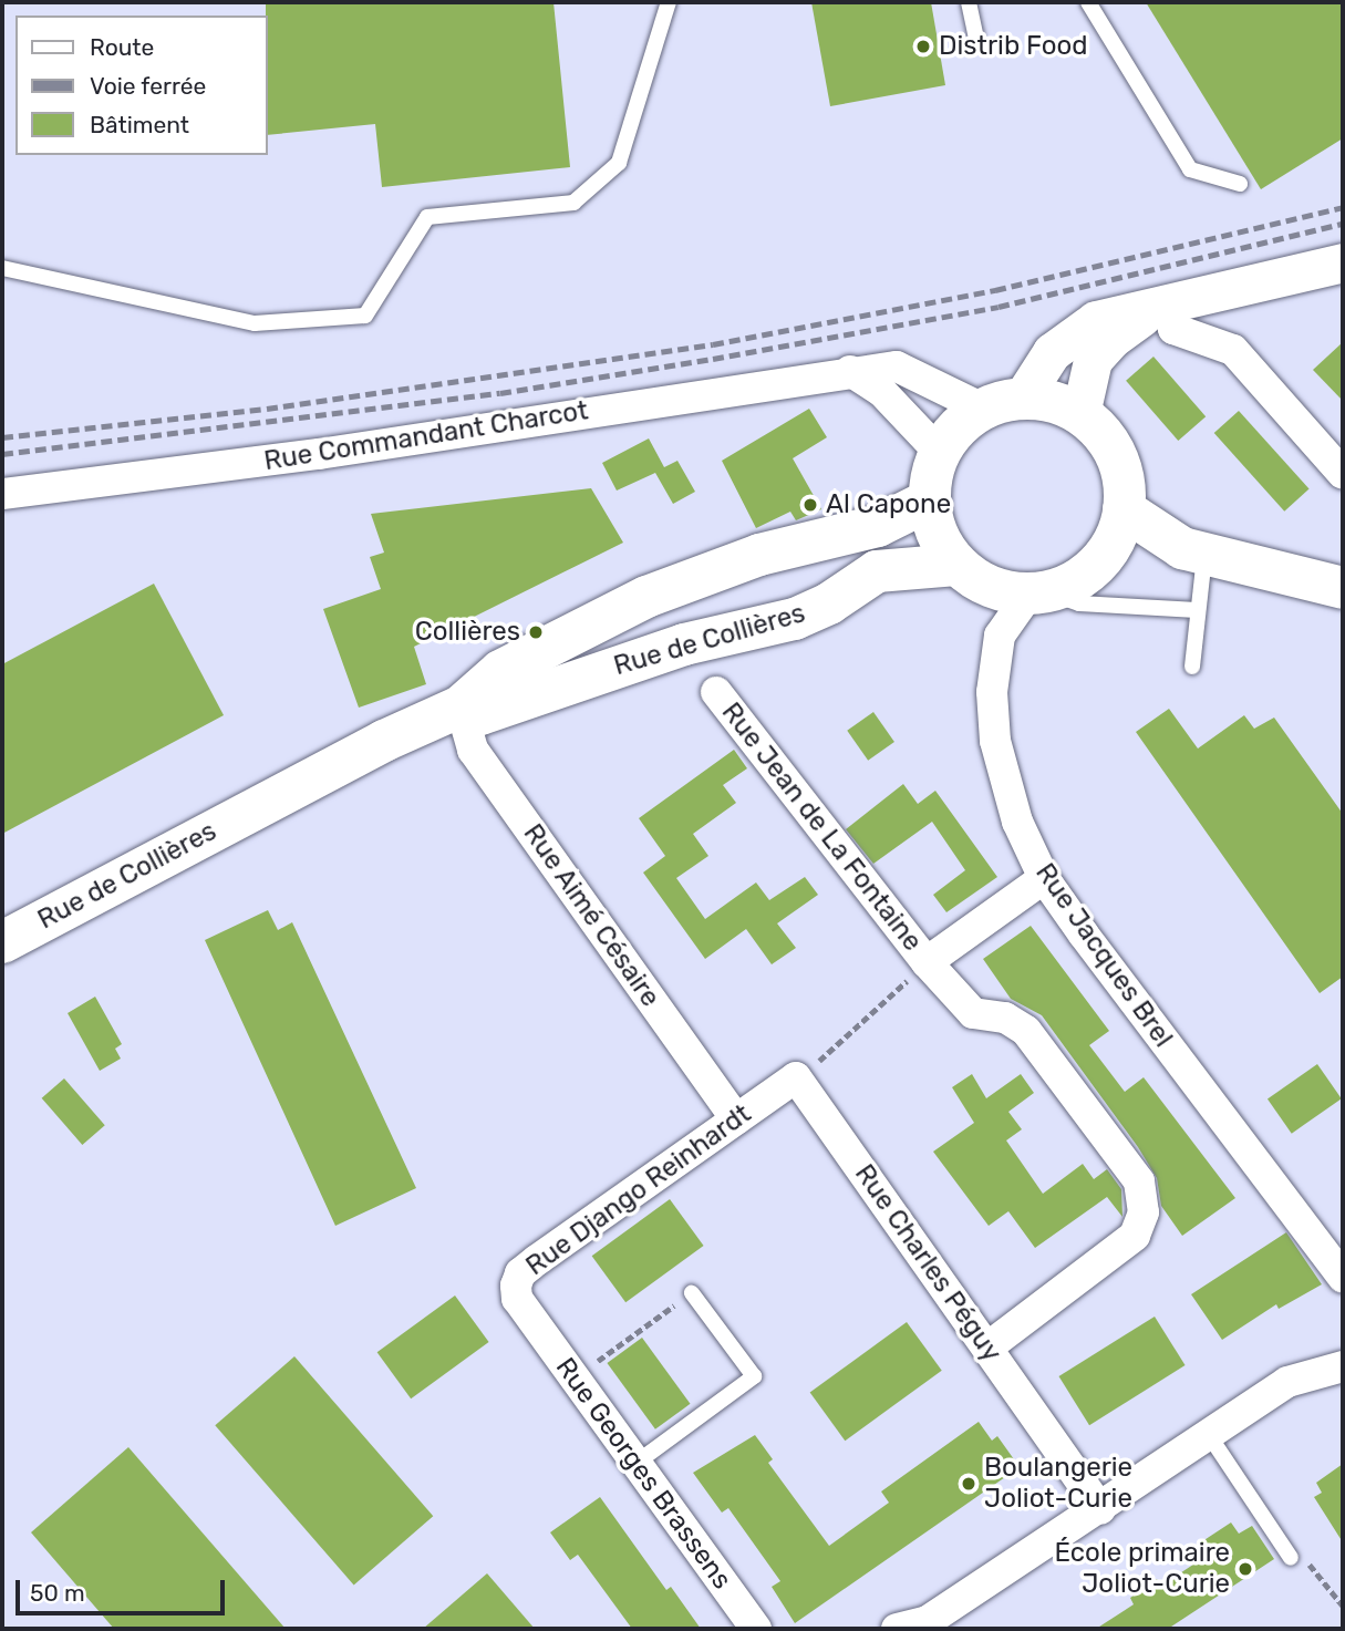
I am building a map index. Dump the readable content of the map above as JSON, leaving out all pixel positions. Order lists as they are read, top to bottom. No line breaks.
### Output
{"streets":{"main road":["Rue de Collières"],"street":["Rue Commandant Charcot","Rue Jean de La Fontaine","Rue Aimé Césaire","Rue Jacques Brel","Rue Django Reinhardt","Rue Charles Péguy","Rue Georges Brassens"]},"crossings":[["Rue Commandant Charcot","Rue de Collières"],["Rue Commandant Charcot","Rue Jacques Brel"],["Rue de Collières","Rue Aimé Césaire"],["Rue de Collières","Rue Jacques Brel"],["Rue Jean de La Fontaine","Rue Jacques Brel"],["Rue Jean de La Fontaine","Rue Charles Péguy"],["Rue Aimé Césaire","Rue Django Reinhardt"],["Rue Django Reinhardt","Rue Charles Péguy"],["Rue Django Reinhardt","Rue Georges Brassens"]],"places":["Distrib Food","Al Capone","Collières","Boulangerie Joliot-Curie","École primaire Joliot-Curie"],"legend":["Route","Voie ferrée","Bâtiment"],"scale_bar":"50 m"}
